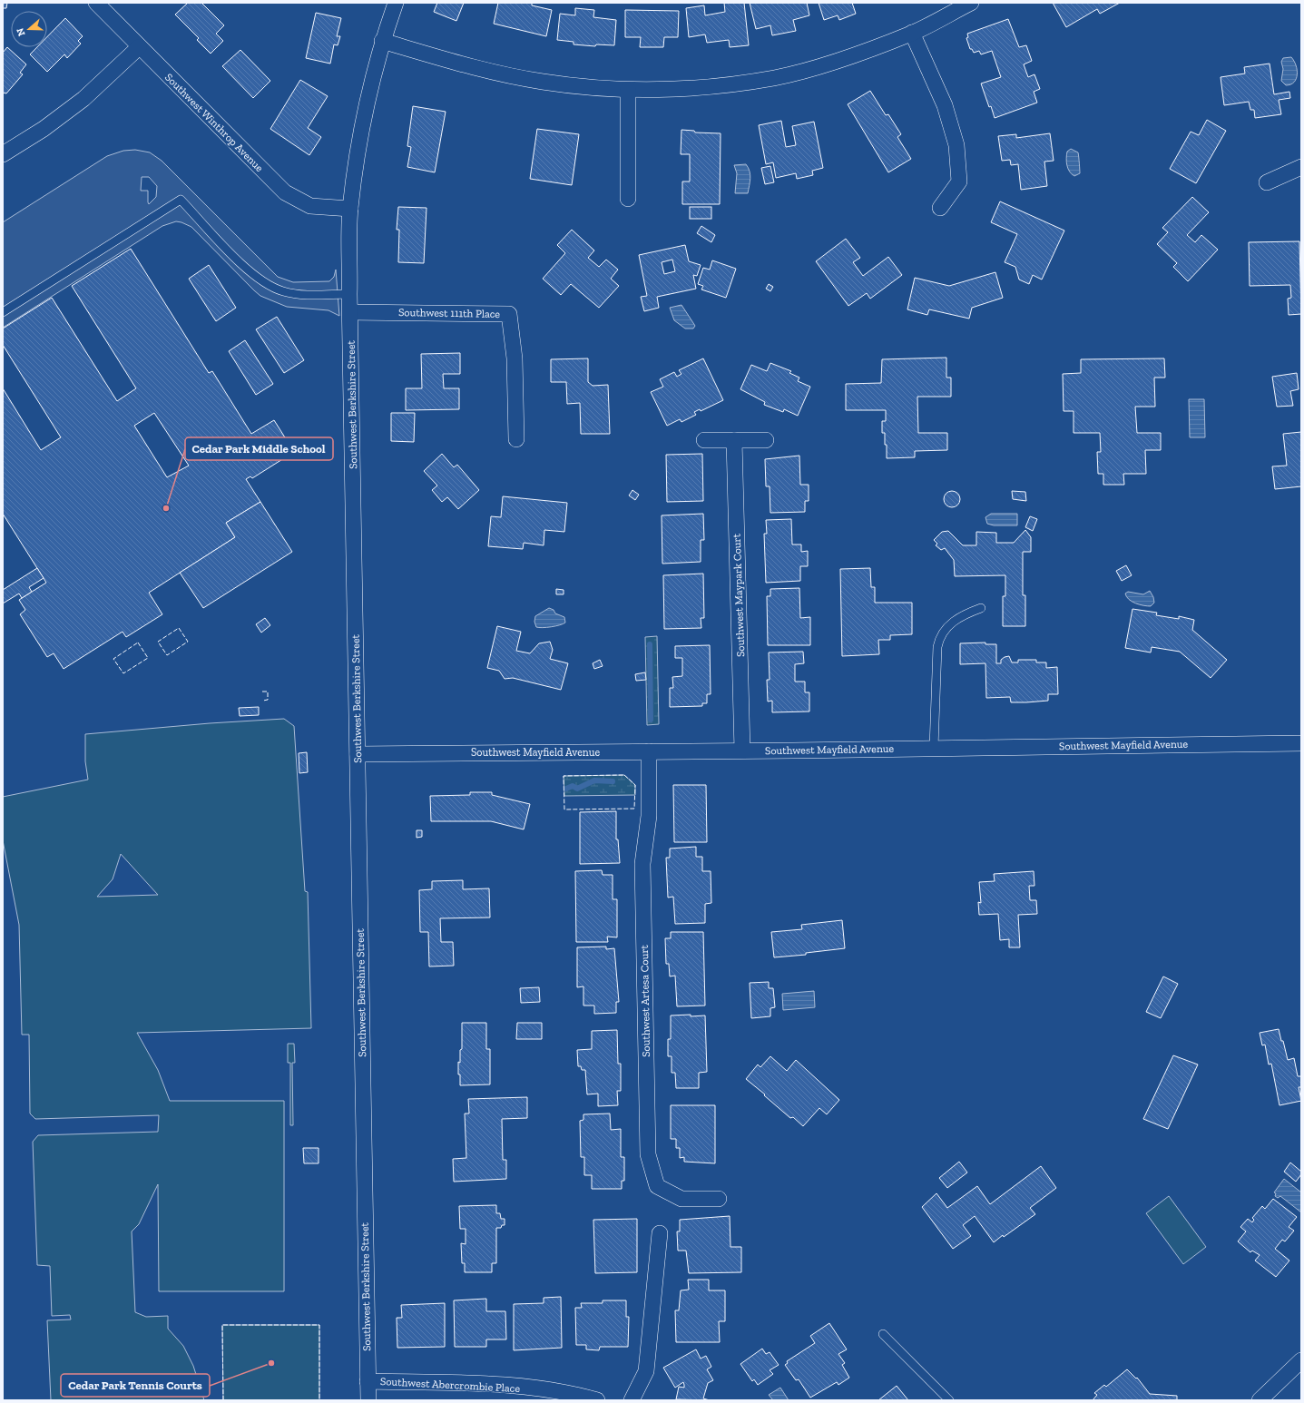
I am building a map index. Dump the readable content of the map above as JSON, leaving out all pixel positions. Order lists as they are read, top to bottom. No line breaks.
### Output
{"streets":{"street":["Southwest Winthrop Avenue","Southwest 111th Place","Southwest Berkshire Street","Southwest Maypark Court","Southwest Mayfield Avenue","Southwest Artesa Court","Southwest Abercrombie Place"]},"crossings":[["Southwest Winthrop Avenue","Southwest Berkshire Street"],["Southwest 111th Place","Southwest Berkshire Street"],["Southwest Berkshire Street","Southwest Mayfield Avenue"],["Southwest Berkshire Street","Southwest Abercrombie Place"],["Southwest Maypark Court","Southwest Mayfield Avenue"],["Southwest Mayfield Avenue","Southwest Artesa Court"]],"places":["Cedar Park Middle School","Cedar Park Tennis Courts"],"north":"left"}
